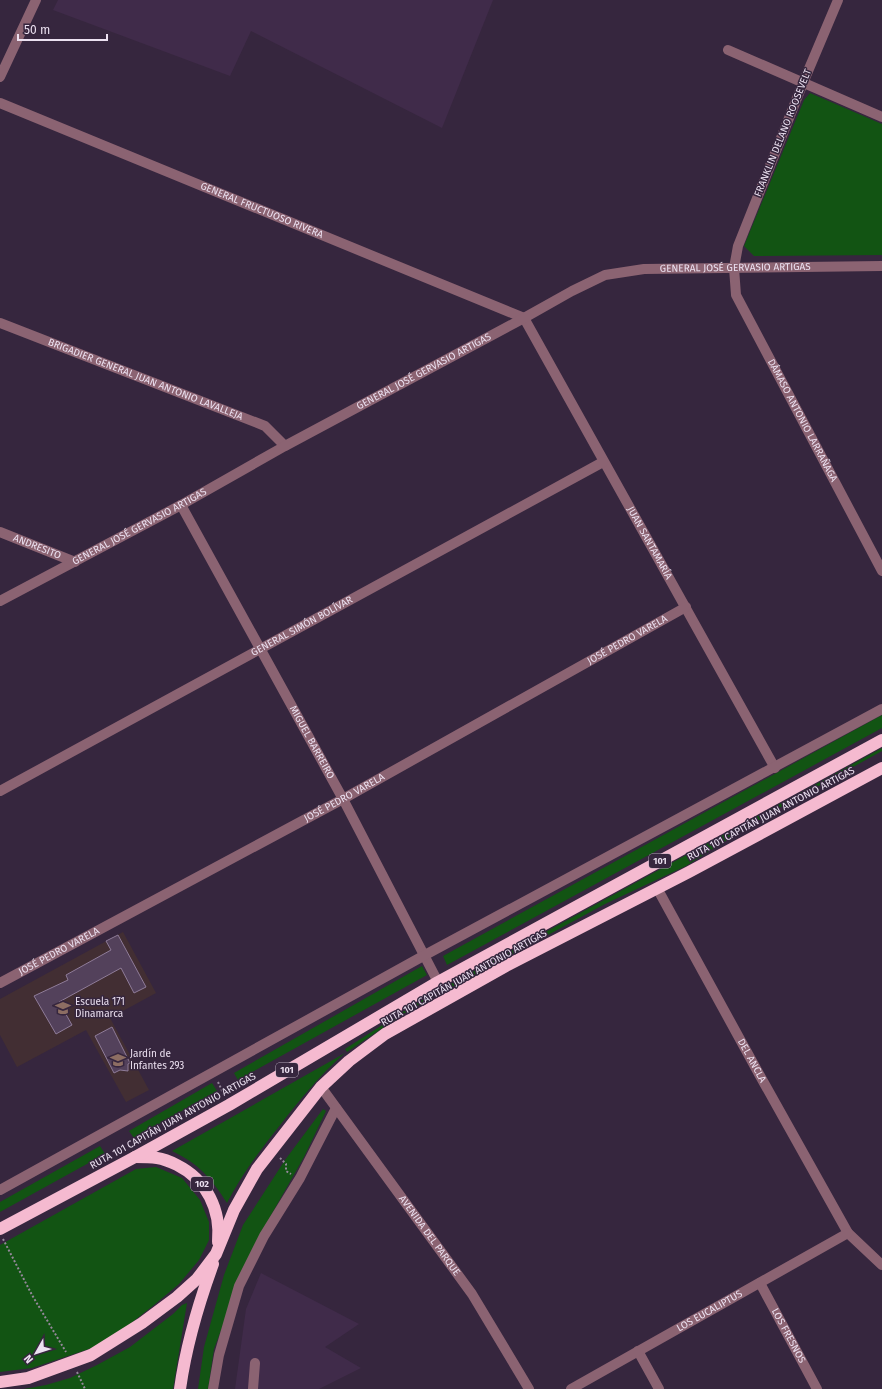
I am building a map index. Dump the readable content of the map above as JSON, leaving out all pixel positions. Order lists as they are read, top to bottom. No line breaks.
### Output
{"streets":{"highway":["RUTA 101 CAPITÁN JUAN ANTONIO ARTIGAS","101","102"],"street":["FRANKLIN DELANO ROOSEVELT","GENERAL FRUCTUOSO RIVERA","GENERAL JOSÉ GERVASIO ARTIGAS","BRIGADIER GENERAL JUAN ANTONIO LAVALLEJA","DÁMASO ANTONIO LARRAÑAGA","JUAN SANTAMARÍA","ANDRESITO","GENERAL SIMÓN BOLÍVAR","JOSÉ PEDRO VARELA","MIGUEL BARREIRO","DEL ANCLA","AVENIDA DEL PARQUE","LOS EUCALIPTUS","LOS FRESNOS"]},"crossings":[["FRANKLIN DELANO ROOSEVELT","GENERAL JOSÉ GERVASIO ARTIGAS"],["FRANKLIN DELANO ROOSEVELT","DÁMASO ANTONIO LARRAÑAGA"],["GENERAL FRUCTUOSO RIVERA","GENERAL JOSÉ GERVASIO ARTIGAS"],["GENERAL FRUCTUOSO RIVERA","JUAN SANTAMARÍA"],["GENERAL JOSÉ GERVASIO ARTIGAS","BRIGADIER GENERAL JUAN ANTONIO LAVALLEJA"],["GENERAL JOSÉ GERVASIO ARTIGAS","DÁMASO ANTONIO LARRAÑAGA"],["GENERAL JOSÉ GERVASIO ARTIGAS","JUAN SANTAMARÍA"],["GENERAL JOSÉ GERVASIO ARTIGAS","ANDRESITO"],["GENERAL JOSÉ GERVASIO ARTIGAS","MIGUEL BARREIRO"],["JUAN SANTAMARÍA","GENERAL SIMÓN BOLÍVAR"],["JUAN SANTAMARÍA","JOSÉ PEDRO VARELA"],["GENERAL SIMÓN BOLÍVAR","MIGUEL BARREIRO"],["JOSÉ PEDRO VARELA","MIGUEL BARREIRO"],["MIGUEL BARREIRO","RUTA 101 CAPITÁN JUAN ANTONIO ARTIGAS"],["RUTA 101 CAPITÁN JUAN ANTONIO ARTIGAS","DEL ANCLA"],["RUTA 101 CAPITÁN JUAN ANTONIO ARTIGAS","102"],["RUTA 101 CAPITÁN JUAN ANTONIO ARTIGAS","AVENIDA DEL PARQUE"],["DEL ANCLA","LOS EUCALIPTUS"],["LOS EUCALIPTUS","LOS FRESNOS"]],"places":{"school or university":["Escuela 171 Dinamarca","Jardín de Infantes 293"]},"scale_bar":"50 m","north":"bottom left"}
